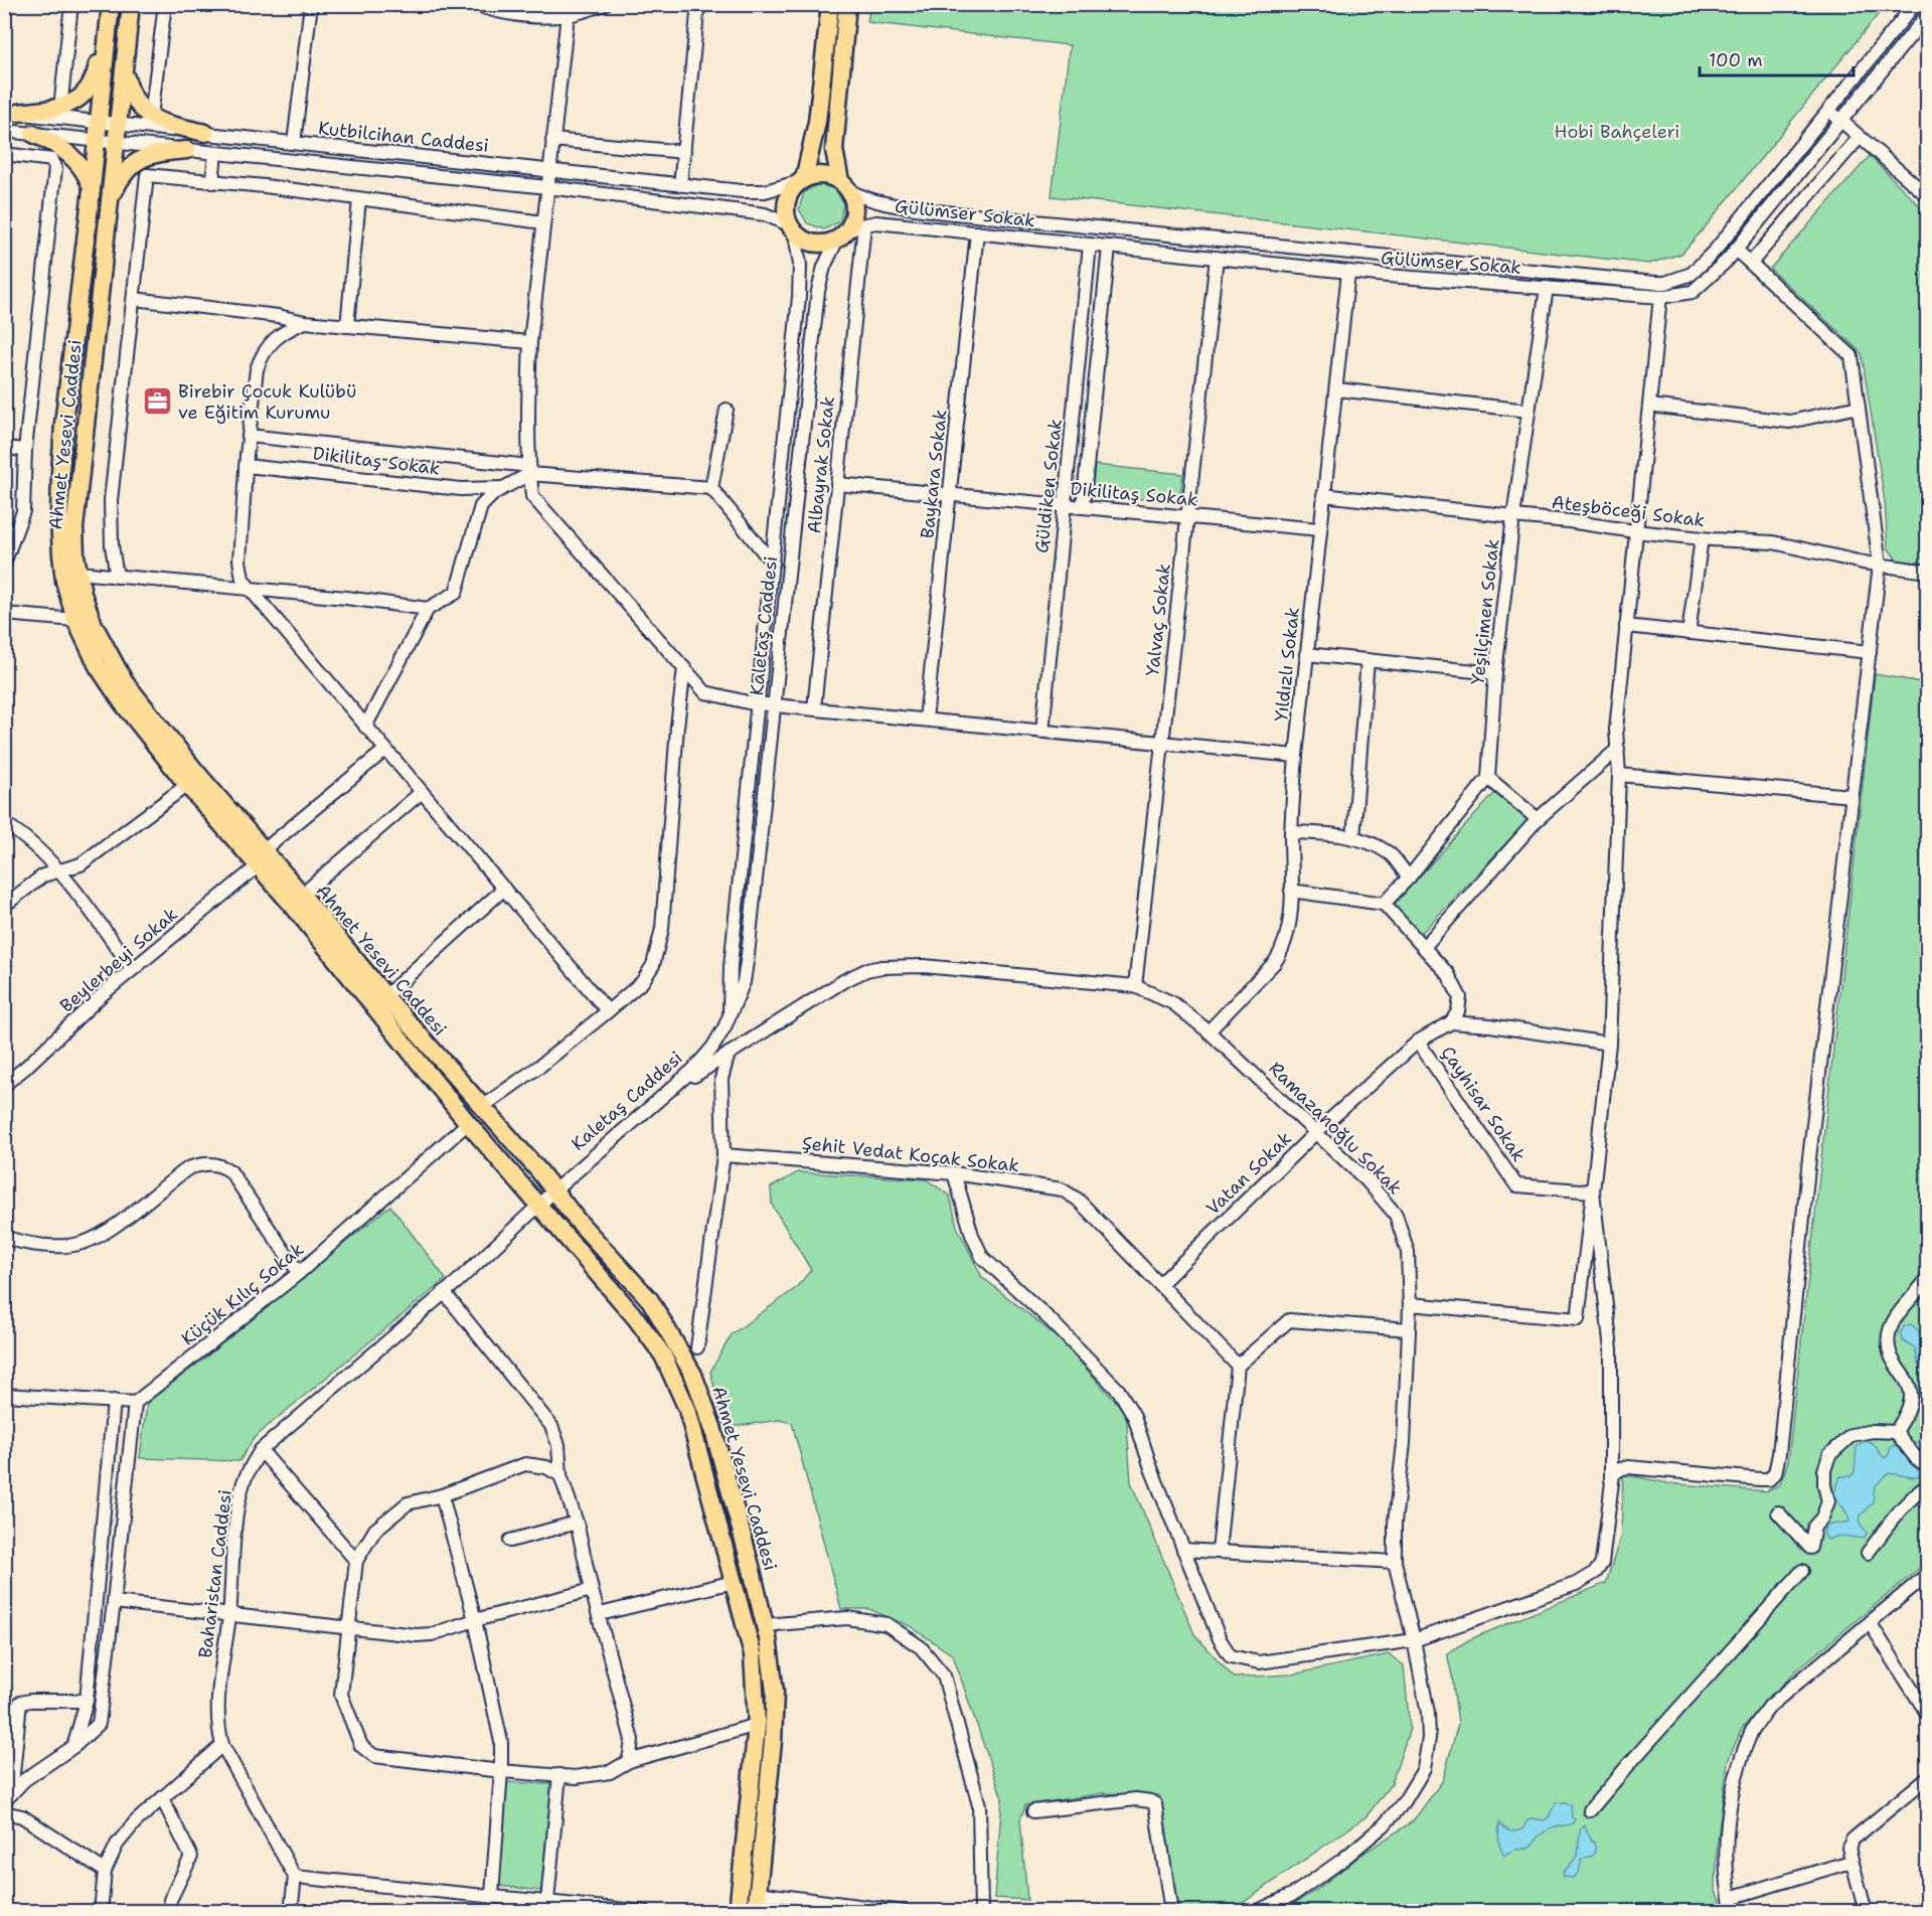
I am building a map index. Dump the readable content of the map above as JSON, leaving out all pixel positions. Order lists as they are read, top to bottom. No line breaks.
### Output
{"streets":{"main road":["Ahmet Yesevi Caddesi"],"street":["Kutbilcihan Caddesi","Gülümser Sokak","Dikilitaş Sokak","Albayrak Sokak","Baykara Sokak","Güldiken Sokak","Ateşböceği Sokak","Yeşilçimen Sokak","Yalvaç Sokak","Kaletaş Caddesi","Yıldızlı Sokak","Beylerbeyi Sokak","Çayhisar Sokak","Ramazanoğlu Sokak","Şehit Vedat Koçak Sokak","Vatan Sokak","Küçük Kılıç Sokak","Baharistan Caddesi"]},"crossings":[["Kutbilcihan Caddesi","Gülümser Sokak"],["Kutbilcihan Caddesi","Ahmet Yesevi Caddesi"],["Kutbilcihan Caddesi","Kaletaş Caddesi"],["Gülümser Sokak","Albayrak Sokak"],["Gülümser Sokak","Baykara Sokak"],["Gülümser Sokak","Güldiken Sokak"],["Gülümser Sokak","Yeşilçimen Sokak"],["Gülümser Sokak","Yalvaç Sokak"],["Gülümser Sokak","Kaletaş Caddesi"],["Gülümser Sokak","Yıldızlı Sokak"],["Ahmet Yesevi Caddesi","Kaletaş Caddesi"],["Ahmet Yesevi Caddesi","Beylerbeyi Sokak"],["Ahmet Yesevi Caddesi","Küçük Kılıç Sokak"],["Ahmet Yesevi Caddesi","Baharistan Caddesi"],["Dikilitaş Sokak","Albayrak Sokak"],["Dikilitaş Sokak","Baykara Sokak"],["Dikilitaş Sokak","Güldiken Sokak"],["Dikilitaş Sokak","Yalvaç Sokak"],["Dikilitaş Sokak","Yıldızlı Sokak"],["Ateşböceği Sokak","Yeşilçimen Sokak"],["Ateşböceği Sokak","Yıldızlı Sokak"],["Yalvaç Sokak","Ramazanoğlu Sokak"],["Kaletaş Caddesi","Ramazanoğlu Sokak"],["Kaletaş Caddesi","Baharistan Caddesi"],["Yıldızlı Sokak","Ramazanoğlu Sokak"],["Çayhisar Sokak","Vatan Sokak"],["Ramazanoğlu Sokak","Vatan Sokak"],["Şehit Vedat Koçak Sokak","Vatan Sokak"]],"parks":["Hobi Bahçeleri"],"places":{"office":["Birebir Çocuk Kulübü ve Eğitim Kurumu"]},"scale_bar":"100 m"}
